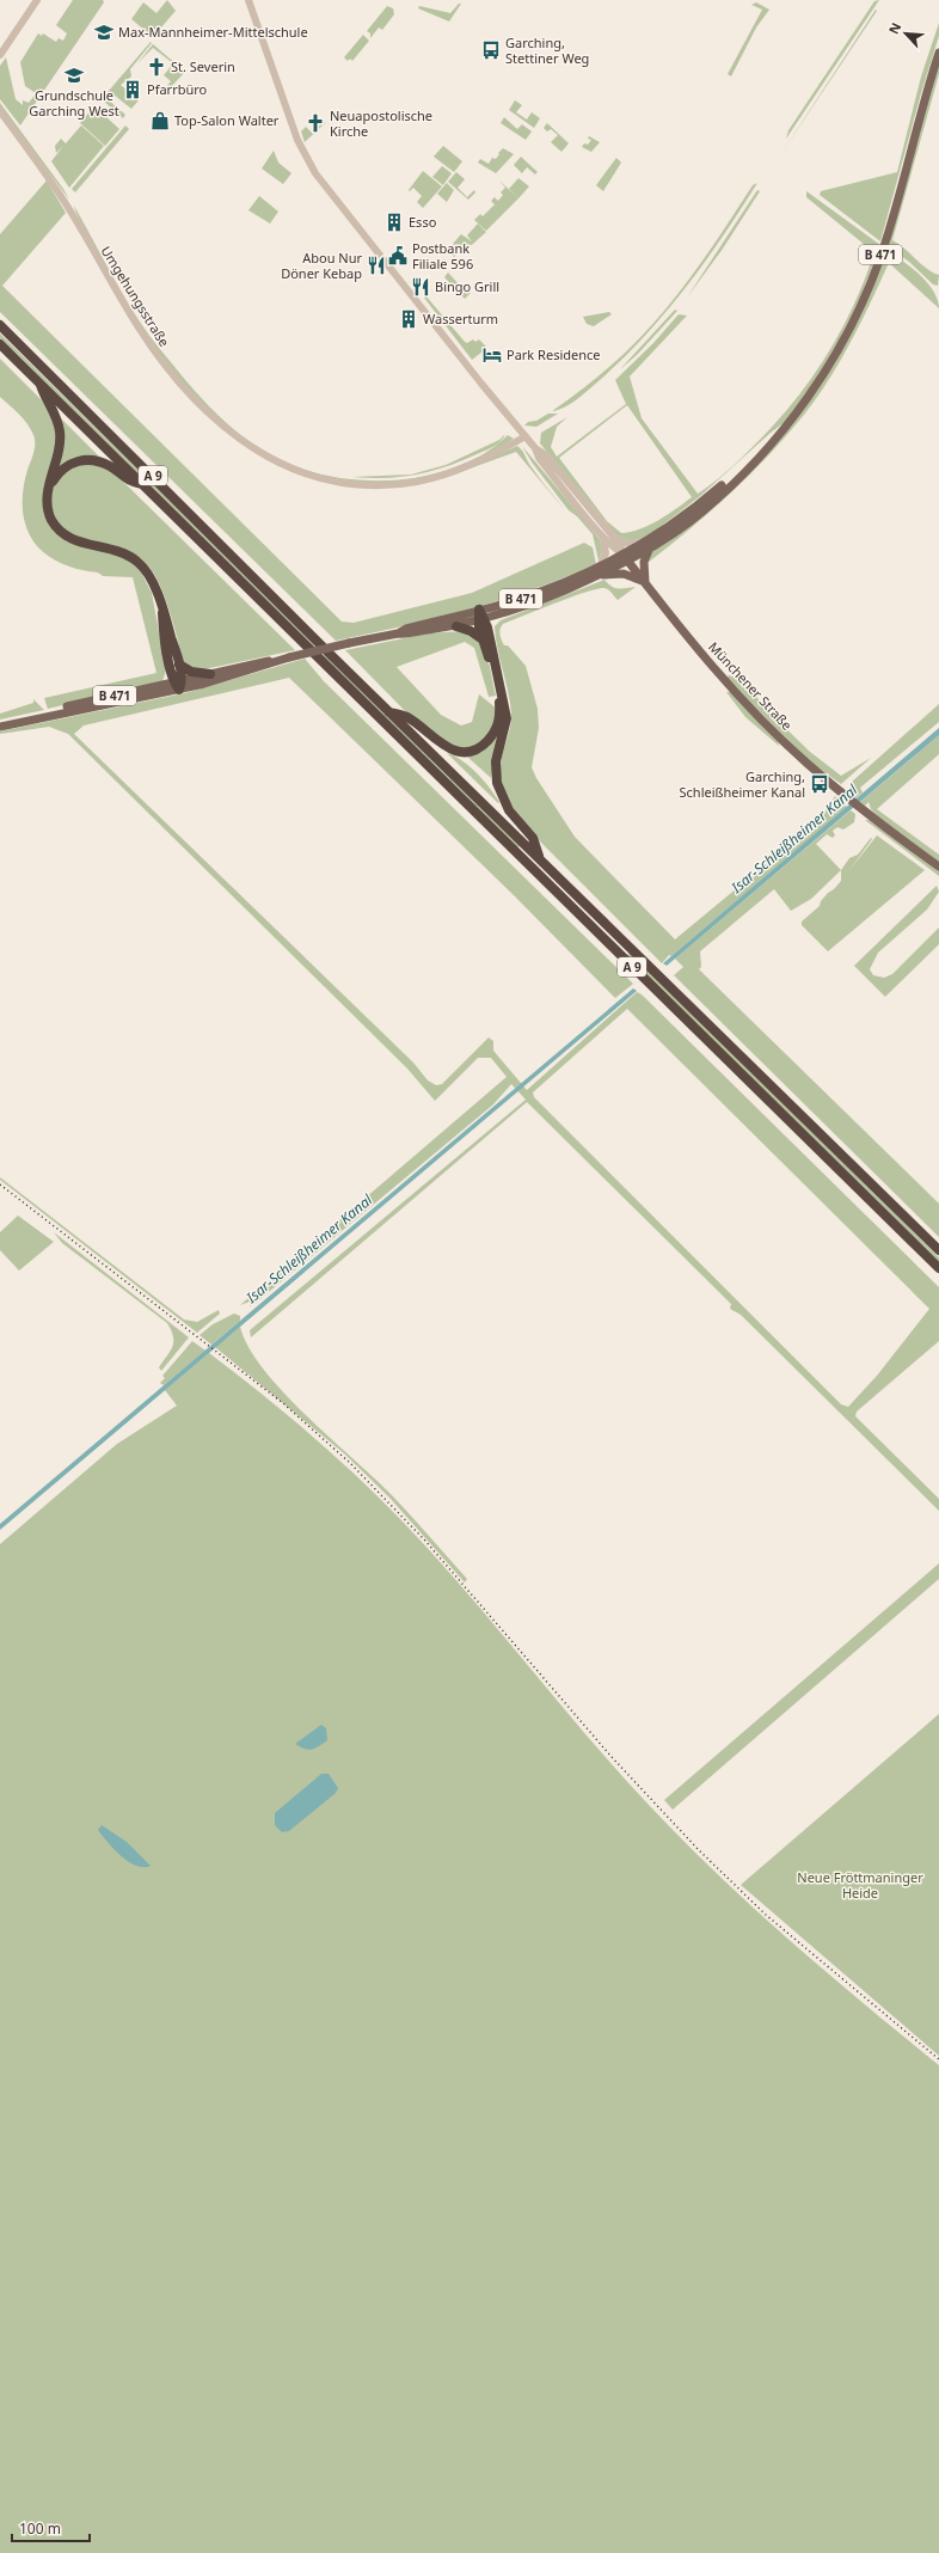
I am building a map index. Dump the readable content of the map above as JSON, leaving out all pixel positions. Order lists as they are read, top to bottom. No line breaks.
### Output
{"streets":{"highway":["A 9"],"main road":["B 471","Münchener Straße"],"street":["Umgehungsstraße"]},"crossings":[["B 471","Münchener Straße"]],"water":["Isar-Schleißheimer Kanal"],"parks":["Neue Fröttmaninger Heide"],"places":{"school or university":["Max-Mannheimer-Mittelschule","Grundschule Garching West"],"bus stop":["Garching, Stettiner Weg","Garching, Schleißheimer Kanal"],"church":["St. Severin","Neuapostolische Kirche"],"building":["Pfarrbüro","Esso","Wasserturm"],"shop":["Top-Salon Walter"],"public building":["Postbank Filiale 596"],"restaurant":["Abou Nur Döner Kebap","Bingo Grill"],"hotel":["Park Residence"]},"scale_bar":"100 m","north":"top left"}
